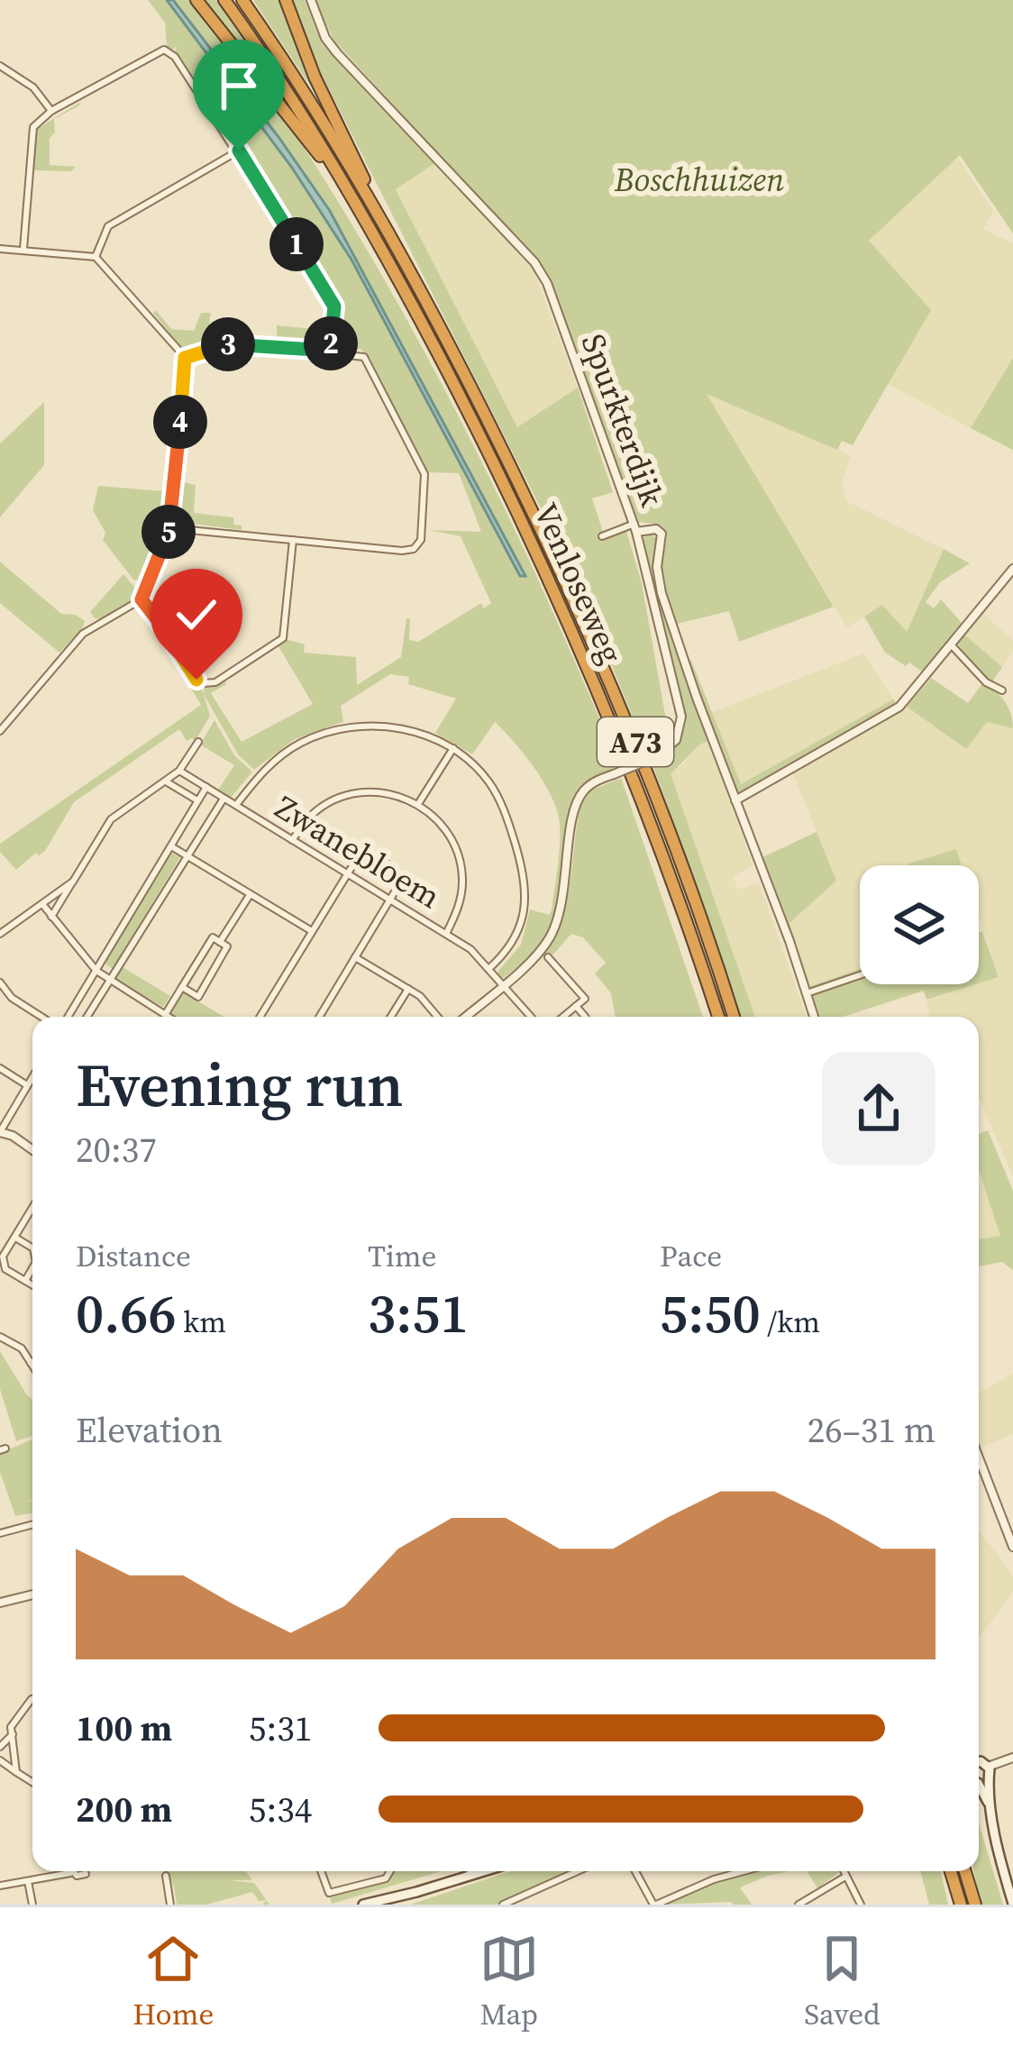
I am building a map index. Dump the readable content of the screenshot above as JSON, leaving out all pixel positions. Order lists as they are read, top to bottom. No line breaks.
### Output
{"streets":{"highway":["Venloseweg","A73"],"street":["Spurkterdijk","Zwanebloem"]},"crossings":[["Venloseweg","A73"]],"parks":["Boschhuizen"],"page":{"pins":["1","2","3","4","5"],"heading":["Evening run","20:37"],"stats":[["Distance","0.66 km"],["Time","3:51"],["Pace","5:50 /km"]],"chart":["Elevation","26–31 m"],"list":[{"name":"100 m","note":"5:31"},{"name":"200 m","note":"5:34"}],"tabs":["Home","Map","Saved"]}}
